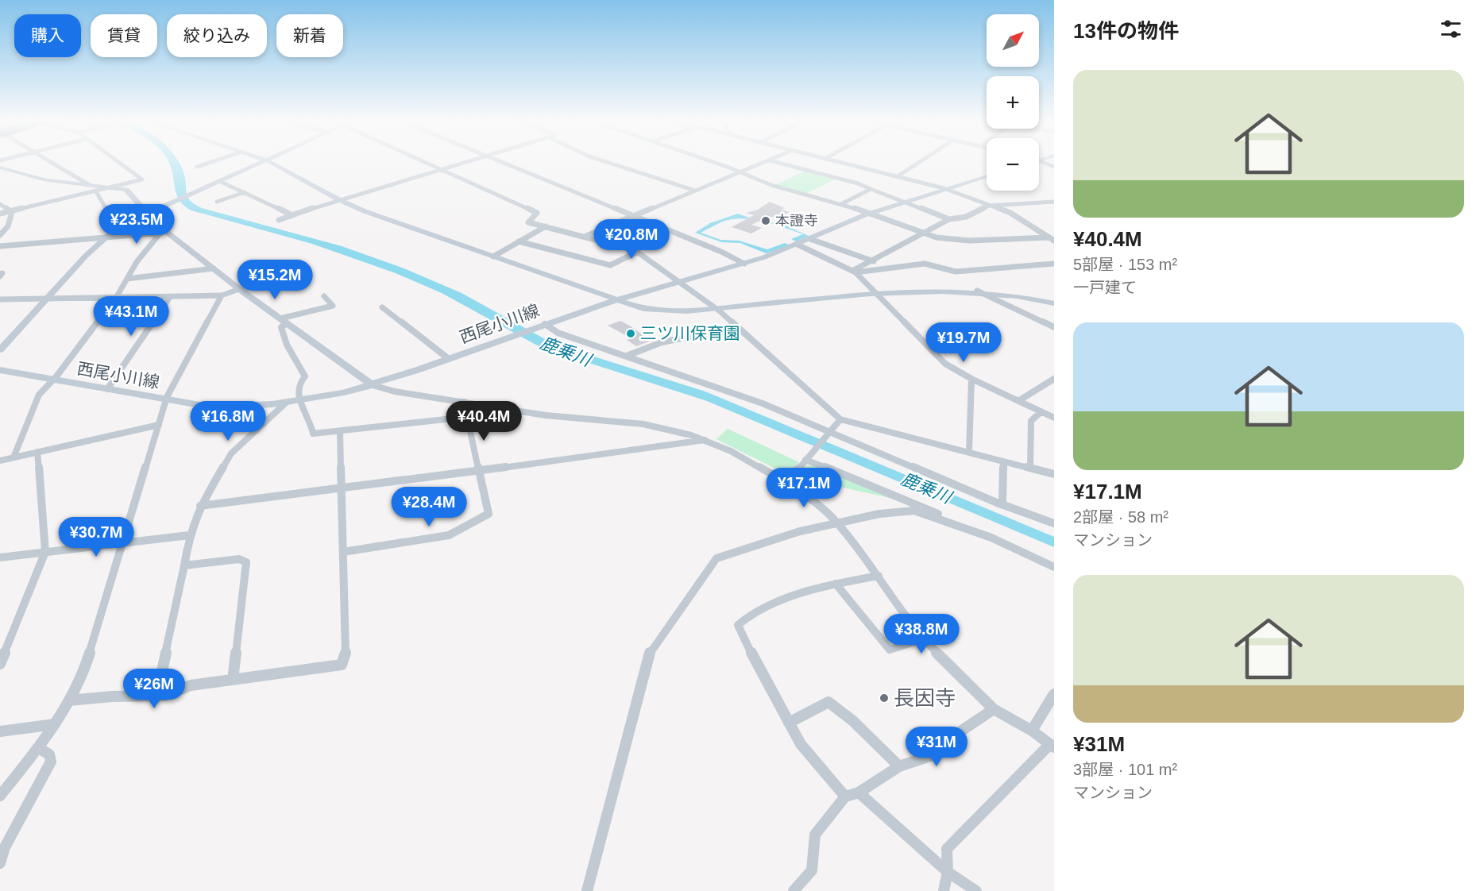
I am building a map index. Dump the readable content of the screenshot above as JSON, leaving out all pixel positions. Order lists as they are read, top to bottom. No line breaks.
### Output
{"streets":{"street":["西尾小川線"]},"water":["鹿乗川"],"places":["本證寺","三ツ川保育園","長因寺"],"north":"top right","page":{"heading":"13件の物件","map_buttons":["+","−"],"chip":["購入","賃貸","絞り込み","新着"],"list":[{"name":"¥40.4M","note":"5部屋 · 153 m² · 一戸建て"},{"name":"¥17.1M","note":"2部屋 · 58 m² · マンション"},{"name":"¥31M","note":"3部屋 · 101 m² · マンション"}],"price":["¥23.5M","¥20.8M","¥15.2M","¥43.1M","¥19.7M","¥16.8M","¥40.4M","¥17.1M","¥28.4M","¥30.7M","¥38.8M","¥26M","¥31M"]}}
